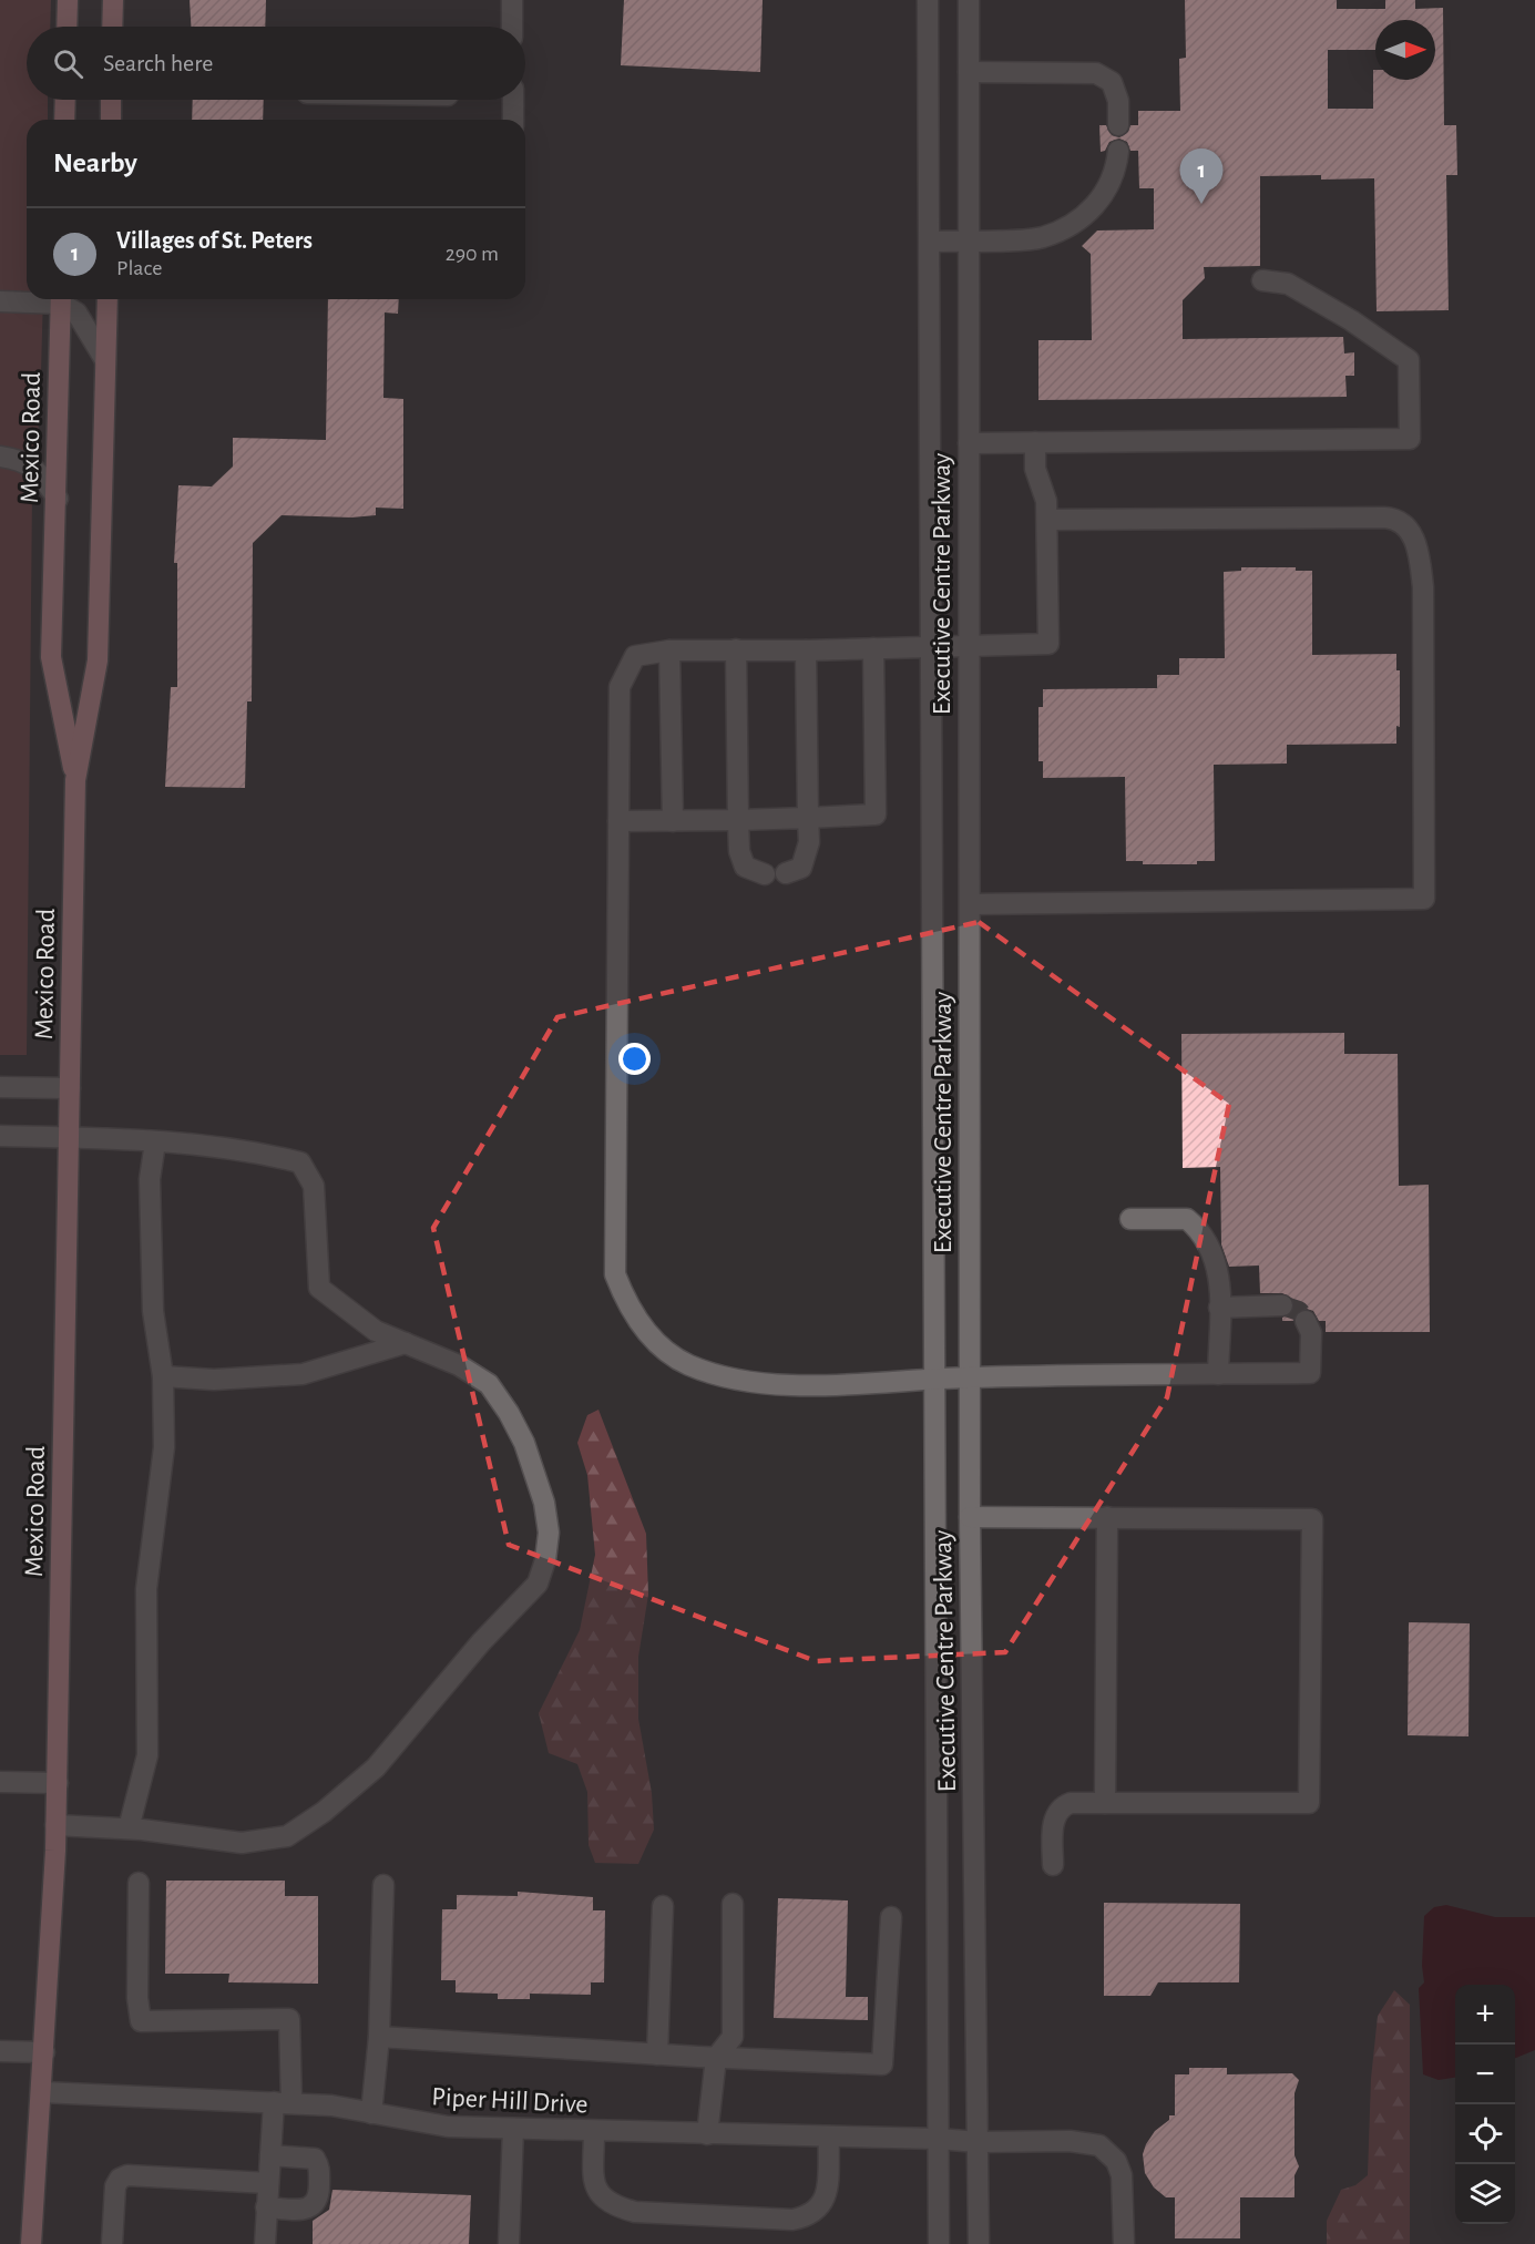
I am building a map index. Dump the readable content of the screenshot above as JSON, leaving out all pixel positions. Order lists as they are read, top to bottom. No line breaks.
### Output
{"streets":{"main road":["Mexico Road"],"street":["Executive Centre Parkway","Piper Hill Drive"]},"crossings":[["Mexico Road","Piper Hill Drive"],["Executive Centre Parkway","Piper Hill Drive"]],"north":"right","page":{"search":"Search here","heading":"Nearby","pins":"1","list":[{"mark":"1","name":"Villages of St. Peters","note":"Place","value":"290 m"}],"map_buttons":["+","−"]}}
